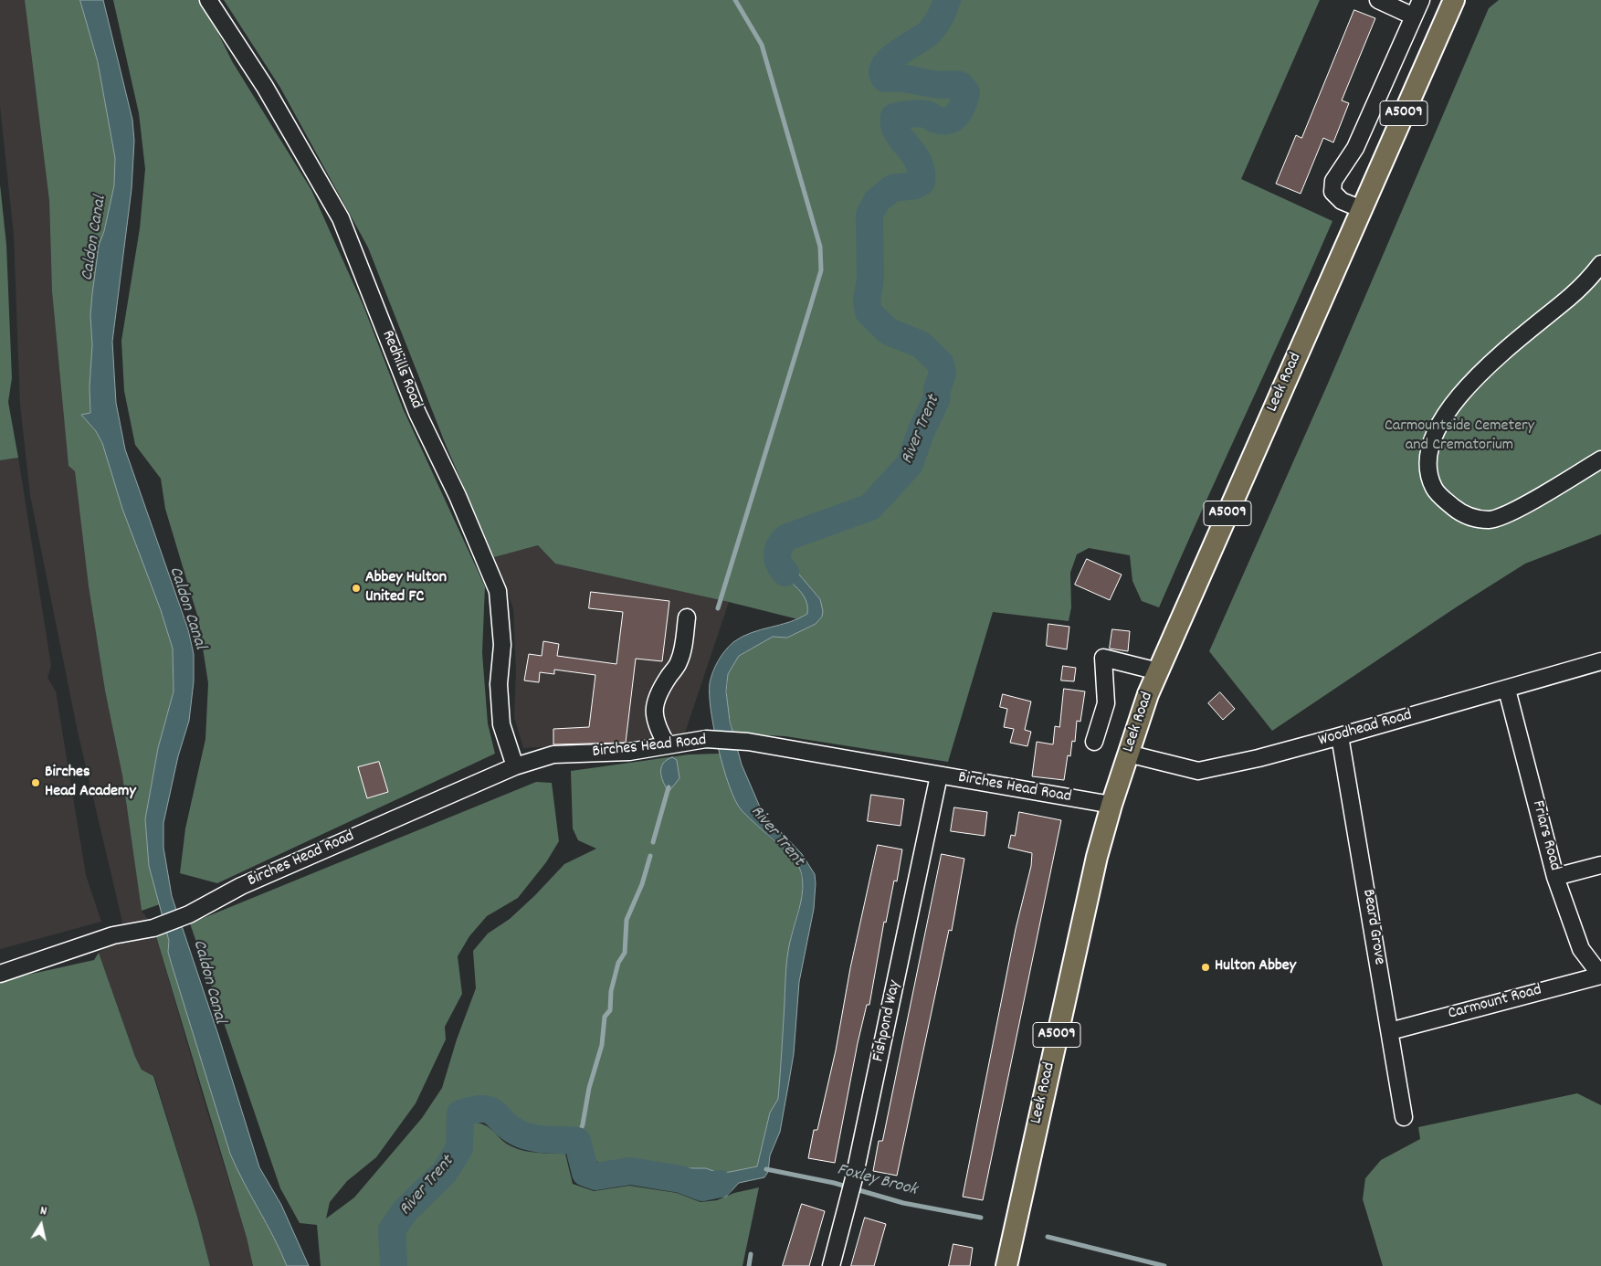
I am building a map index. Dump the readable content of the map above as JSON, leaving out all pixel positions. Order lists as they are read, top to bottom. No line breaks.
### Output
{"streets":{"main road":["A5009","Leek Road"],"street":["Redhills Road","Woodhead Road","Birches Head Road","Friars Road","Beard Grove","Carmount Road","Fishpond Way"]},"crossings":[["Redhills Road","Birches Head Road"],["Leek Road","Woodhead Road"],["Leek Road","Birches Head Road"],["Woodhead Road","Friars Road"],["Woodhead Road","Beard Grove"],["Birches Head Road","Fishpond Way"],["Friars Road","Carmount Road"],["Beard Grove","Carmount Road"]],"water":["Caldon Canal","River Trent","Foxley Brook"],"parks":["Carmountside Cemetery and Crematorium"],"places":["Abbey Hulton United FC","Birches Head Academy","Hulton Abbey"],"north":"top"}
